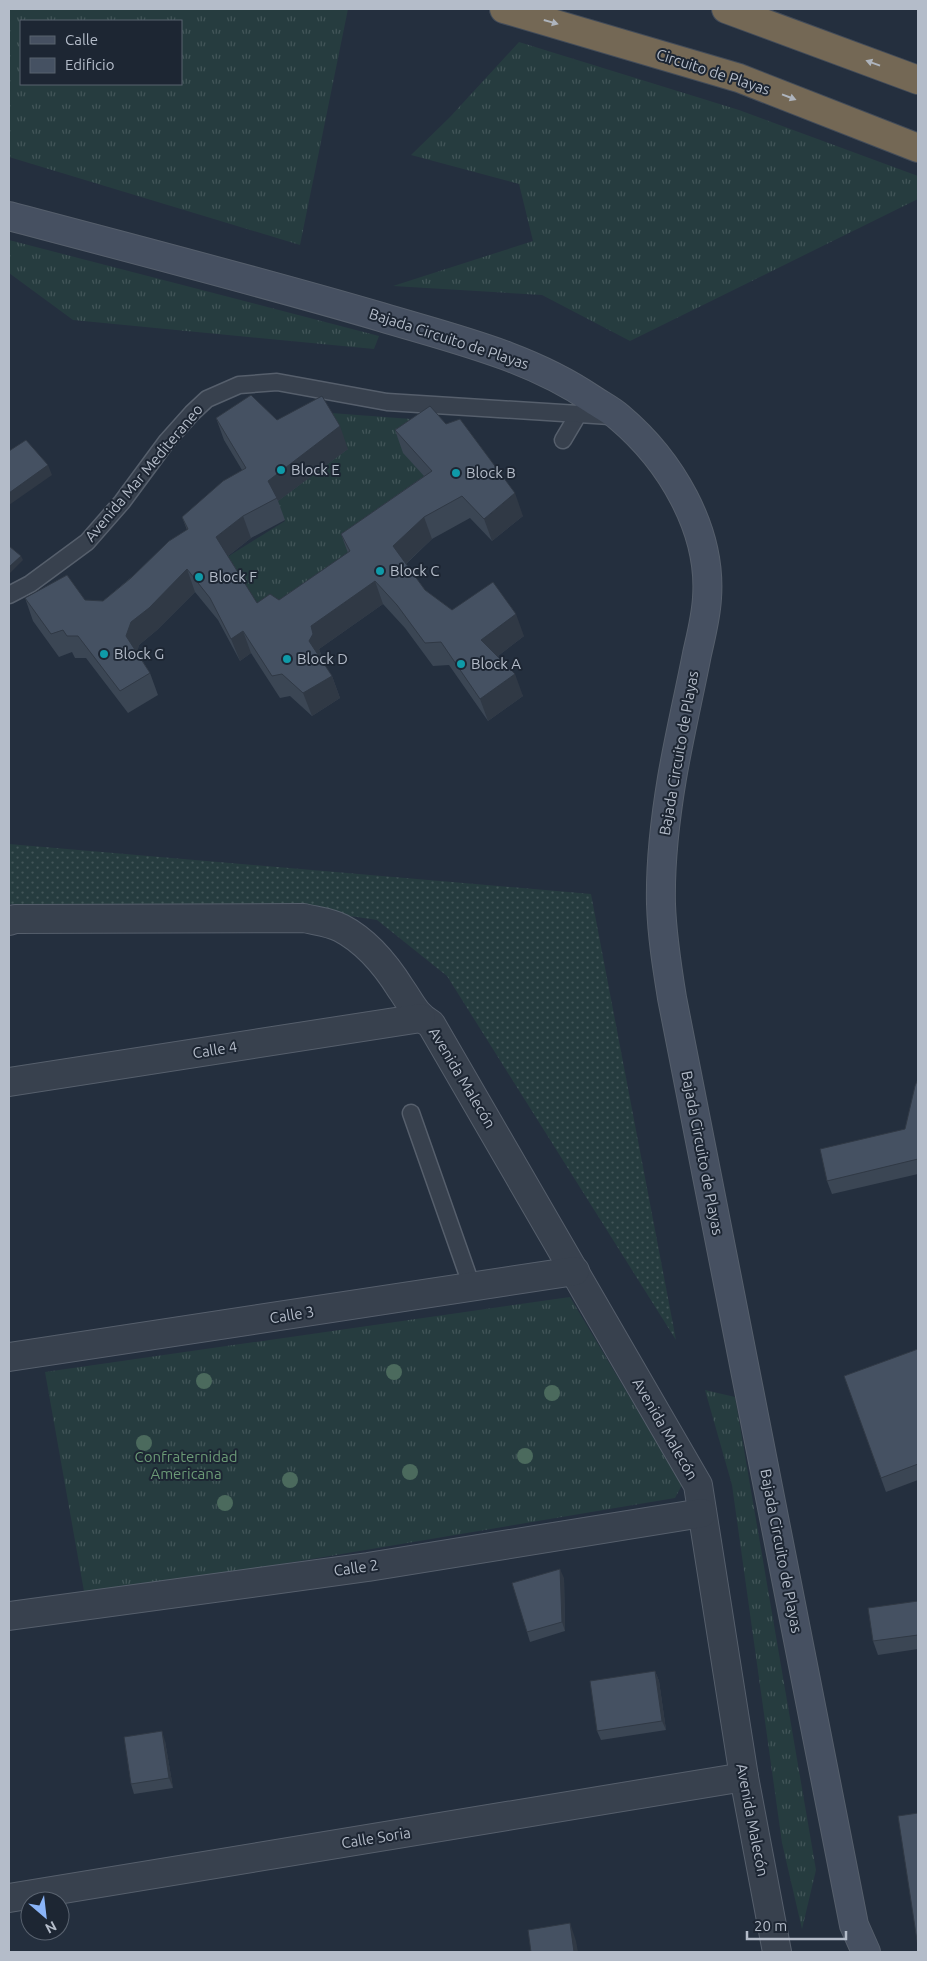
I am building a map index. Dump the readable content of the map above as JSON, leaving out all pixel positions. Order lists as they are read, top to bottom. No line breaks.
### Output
{"streets":{"highway":["Circuito de Playas"],"main road":["Bajada Circuito de Playas"],"street":["Calle 4","Avenida Malecón","Calle 3","Calle 2","Calle Soria"],"lane":["Avenida Mar Mediteraneo"]},"crossings":[["Bajada Circuito de Playas","Avenida Mar Mediteraneo"],["Calle 4","Avenida Malecón"],["Avenida Malecón","Calle 3"],["Avenida Malecón","Calle 2"],["Avenida Malecón","Calle Soria"]],"parks":["Confraternidad Americana"],"places":["Block E","Block B","Block C","Block F","Block G","Block D","Block A"],"legend":["Calle","Edificio"],"scale_bar":"20 m","north":"bottom right"}
